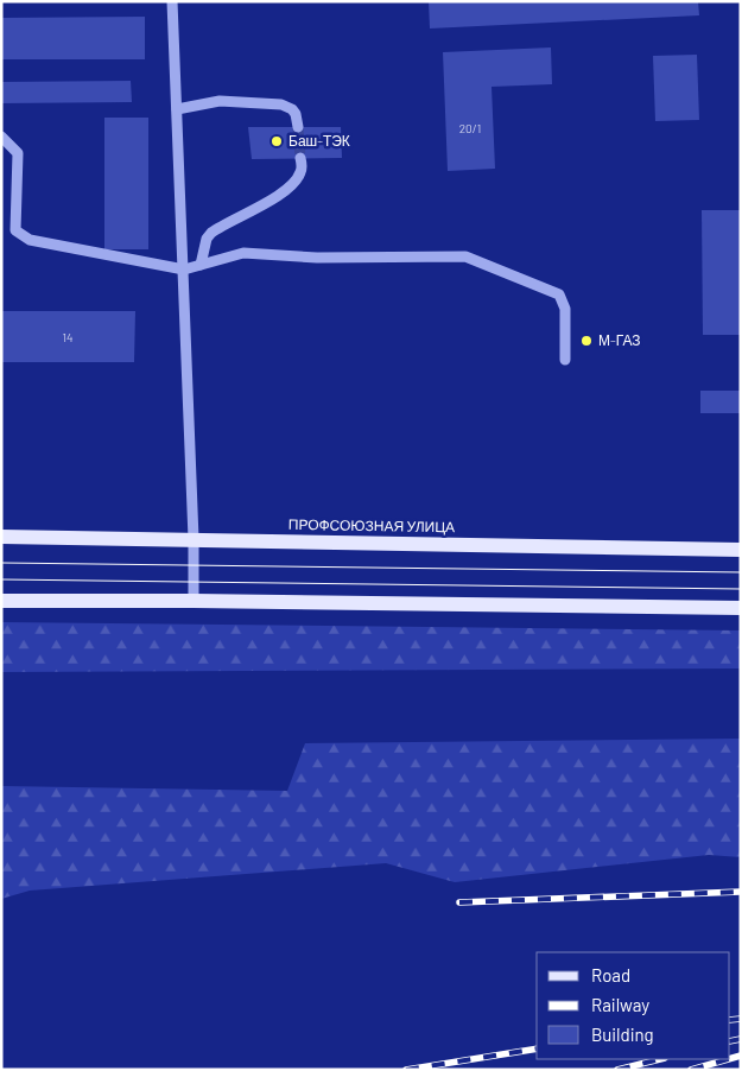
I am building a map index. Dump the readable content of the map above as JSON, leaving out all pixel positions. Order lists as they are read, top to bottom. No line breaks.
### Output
{"streets":{"main road":["ПРОФСОЮЗНАЯ УЛИЦА"]},"places":["Баш-ТЭК","М-ГАЗ"],"house_numbers":["20/1","14"],"legend":["Road","Railway","Building"]}
